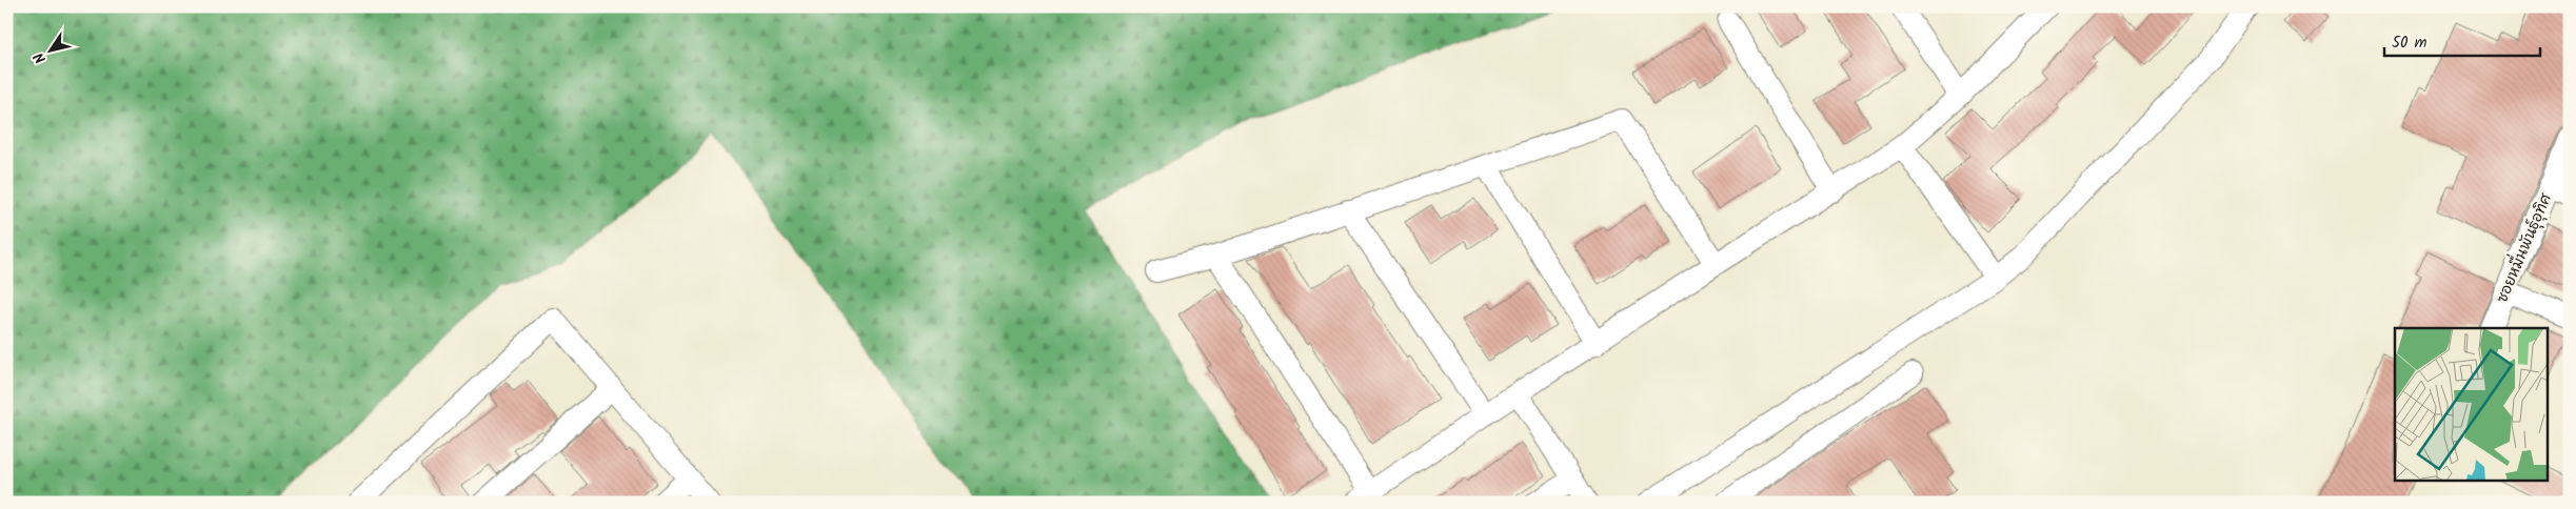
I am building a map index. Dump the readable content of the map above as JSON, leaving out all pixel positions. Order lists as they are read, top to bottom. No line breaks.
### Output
{"streets":{"street":["ซอยหมื่นพันธุ์อุทิศ"]},"scale_bar":"50 m","north":"bottom left"}
